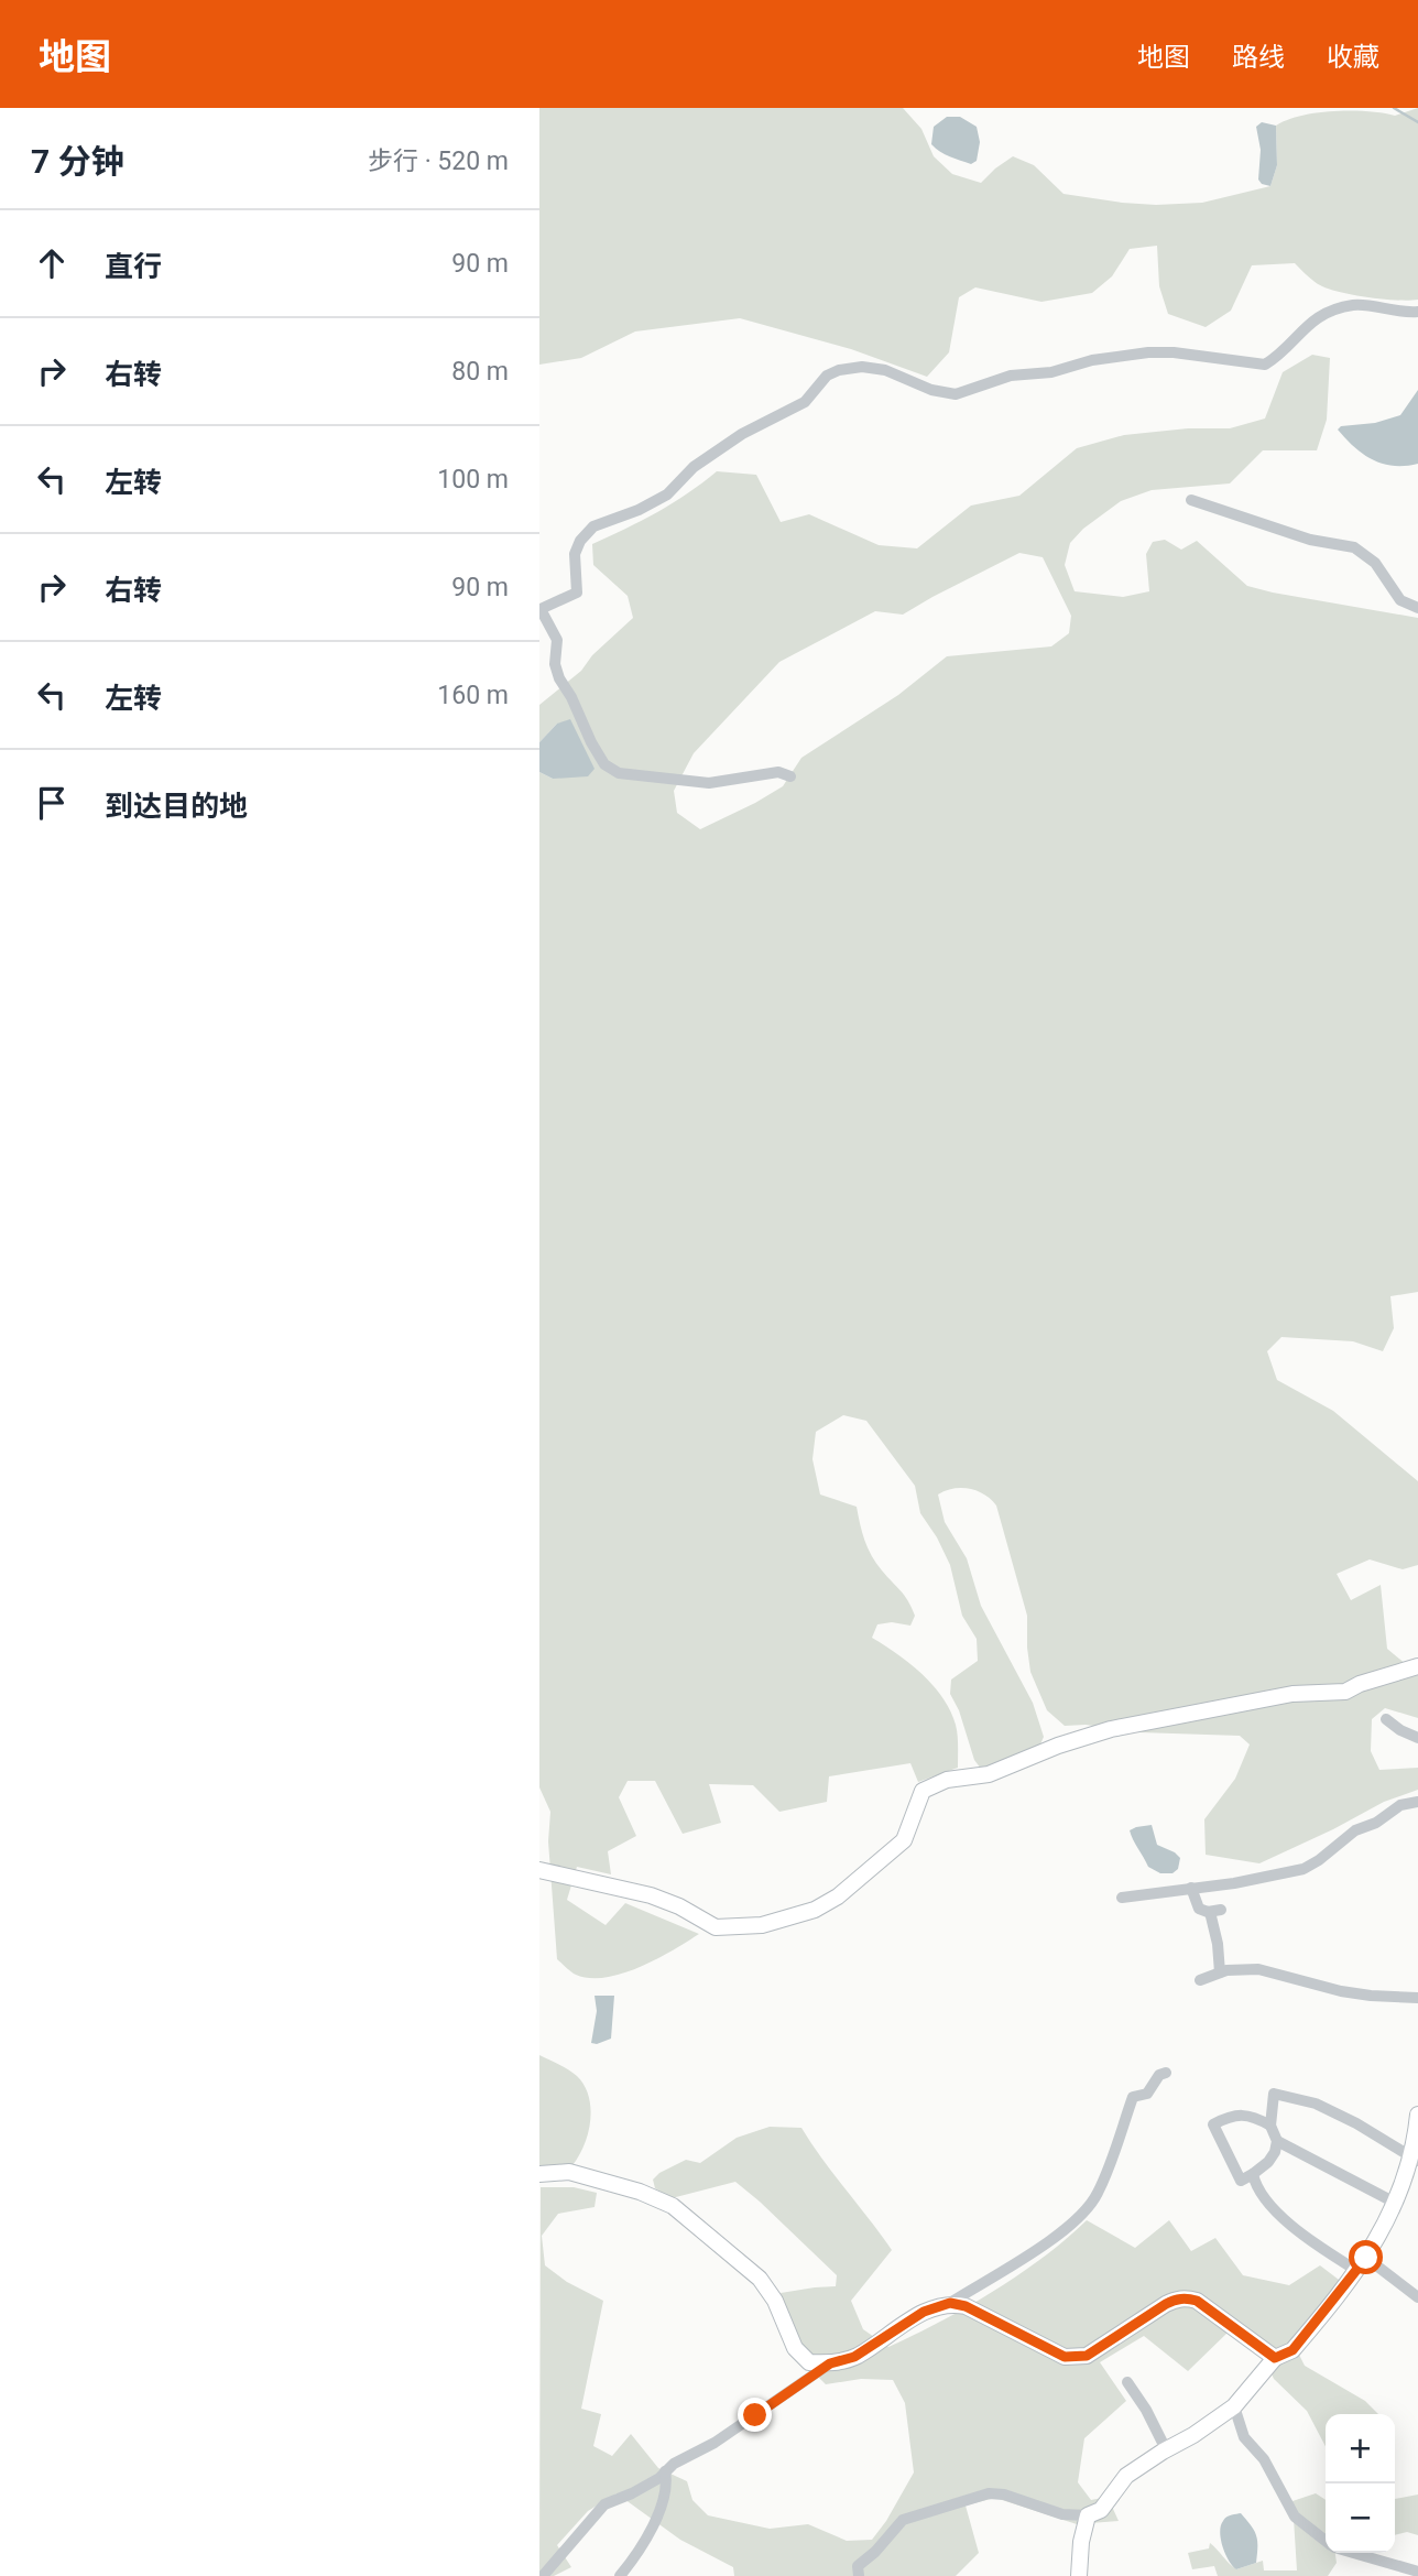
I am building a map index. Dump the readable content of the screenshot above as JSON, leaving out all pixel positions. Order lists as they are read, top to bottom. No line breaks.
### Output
{"page":{"header":"地图","nav":["地图","路线","收藏"],"heading":["7 分钟","步行 · 520 m"],"list":[["直行","90 m"],["右转","80 m"],["左转","100 m"],["右转","90 m"],["左转","160 m"],"到达目的地"],"map_buttons":["+","−"]}}
